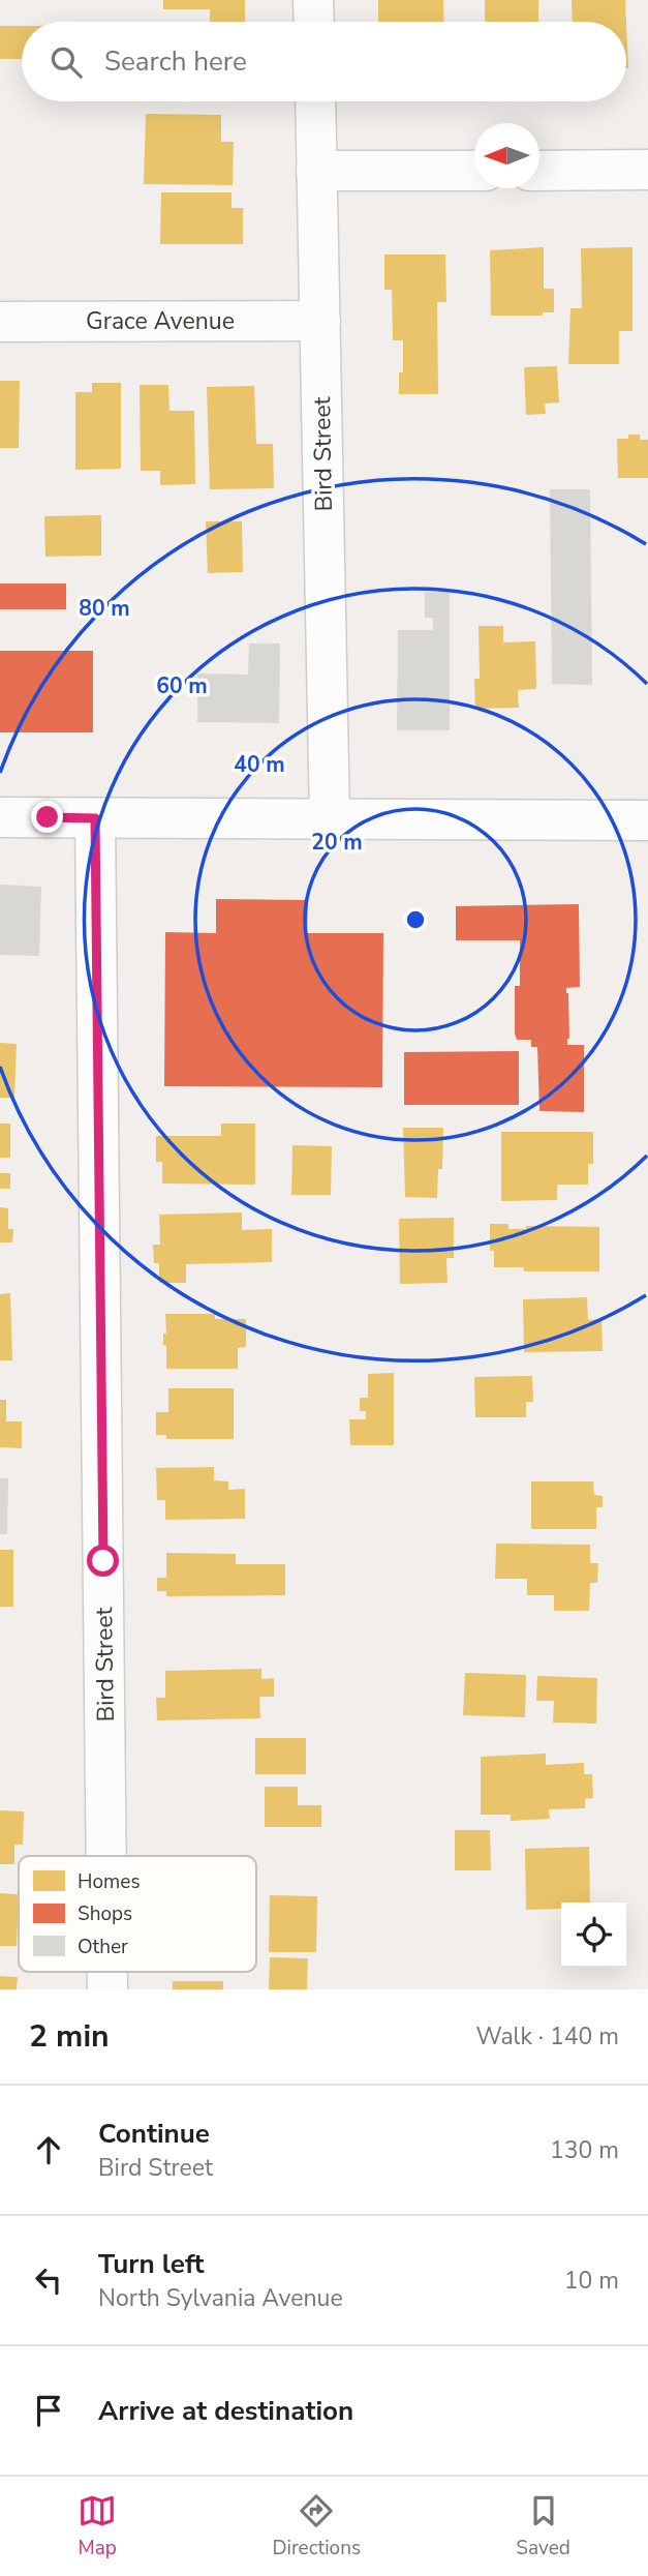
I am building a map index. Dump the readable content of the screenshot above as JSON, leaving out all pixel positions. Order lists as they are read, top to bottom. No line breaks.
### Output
{"streets":{"street":["Grace Avenue","Bird Street"]},"crossings":[["Grace Avenue","Bird Street"]],"legend":["Homes","Shops","Other"],"north":"left","page":{"search":"Search here","heading":["2 min","Walk · 140 m"],"list":[["Continue","Bird Street","130 m"],["Turn left","North Sylvania Avenue","10 m"],"Arrive at destination"],"nav":["Map","Directions","Saved"]},"rings":["80 m","60 m","40 m","20 m"]}
